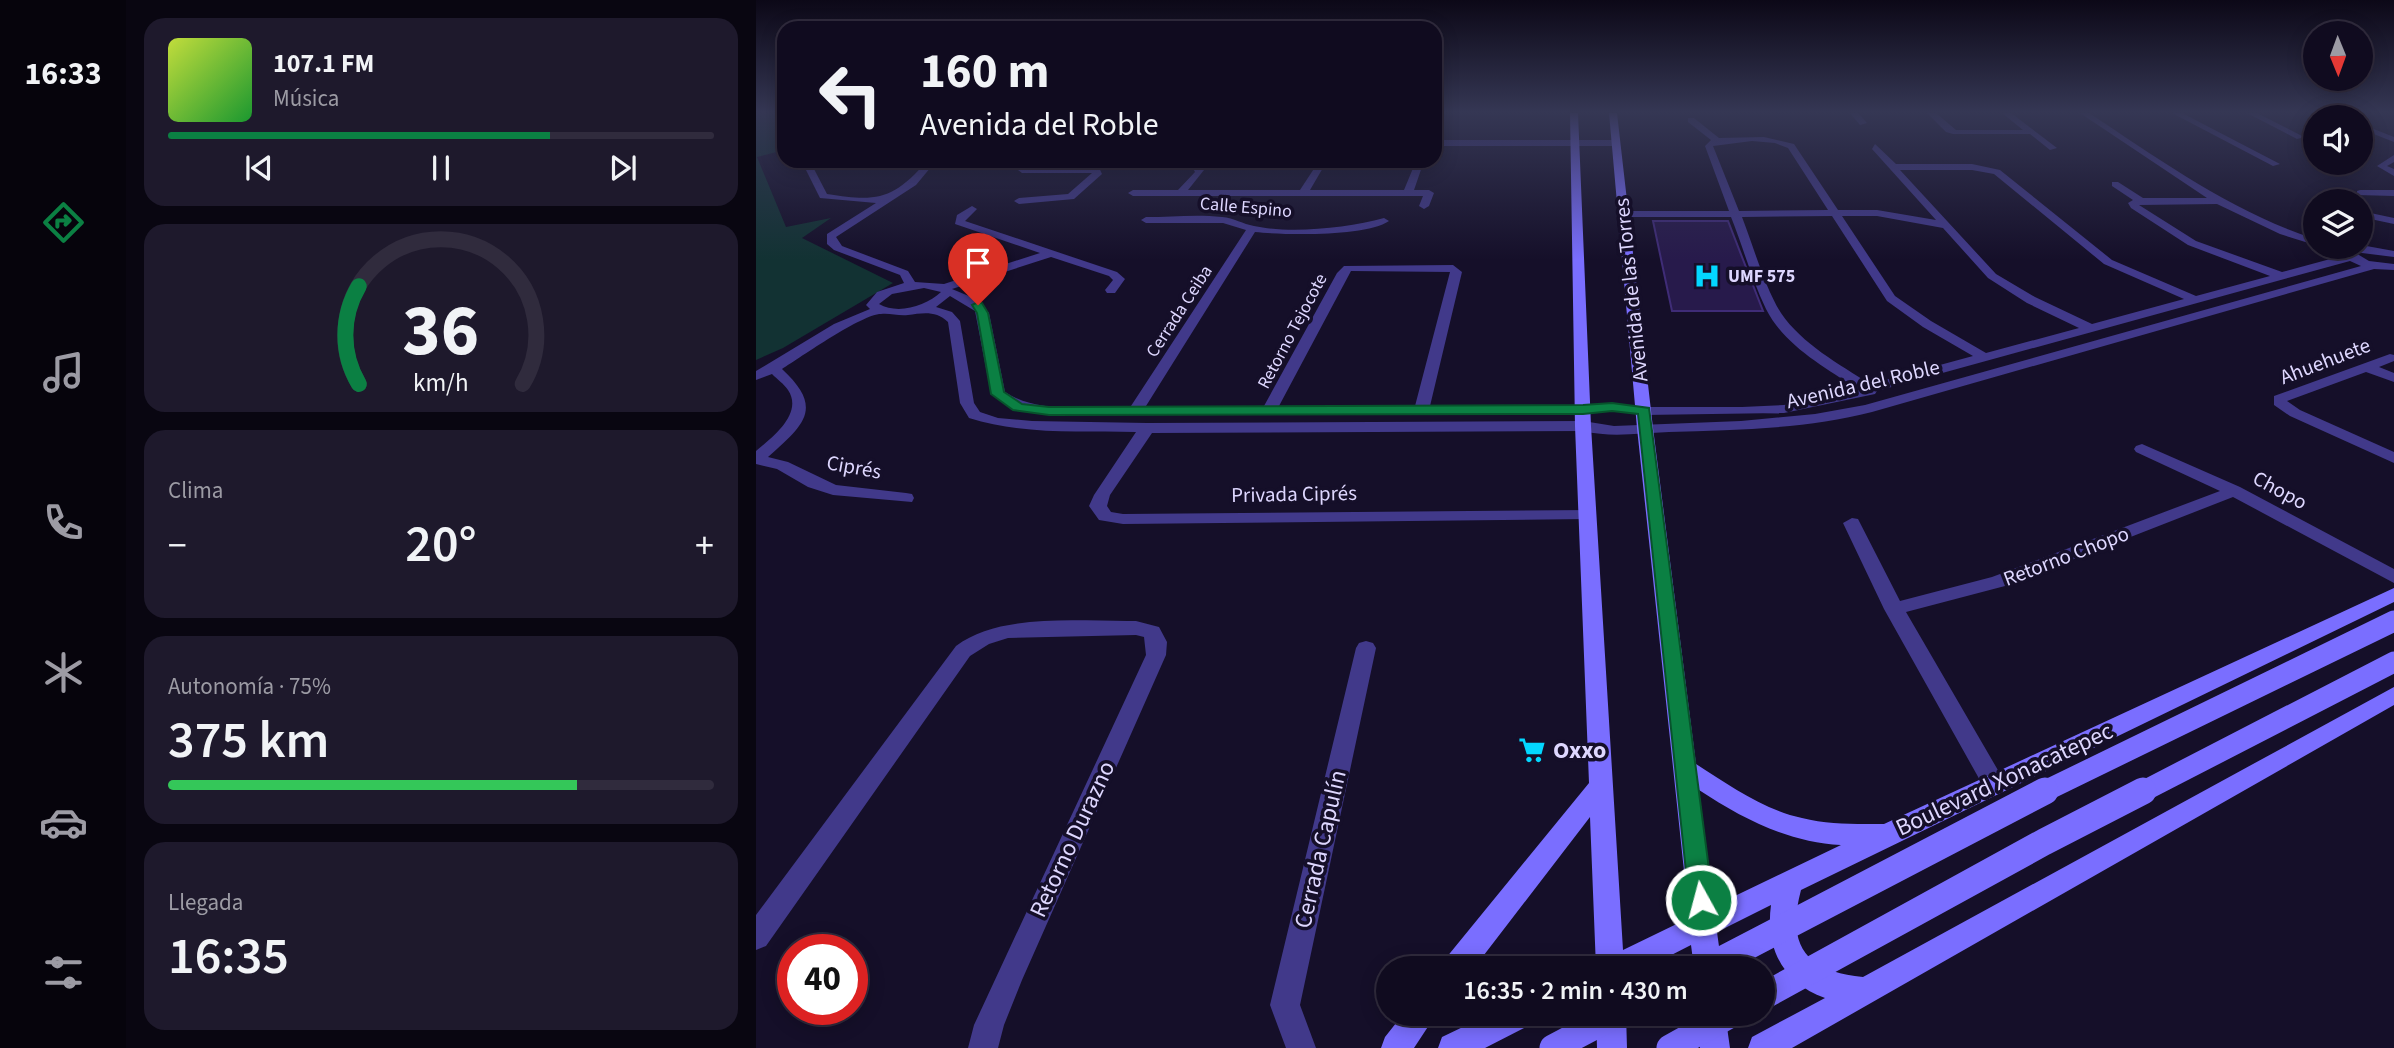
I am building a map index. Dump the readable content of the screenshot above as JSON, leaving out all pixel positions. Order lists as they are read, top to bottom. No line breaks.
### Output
{"streets":{"street":["Calle Espino","Avenida de las Torres","Cerrada Ceiba","Retorno Tejocote","Ahuehuete","Avenida del Roble","Ciprés","Chopo","Privada Ciprés","Retorno Chopo","Boulevard Xonacatepec","Retorno Durazno","Cerrada Capulín"]},"crossings":[["Calle Espino","Cerrada Ceiba"],["Avenida de las Torres","Avenida del Roble"],["Avenida de las Torres","Boulevard Xonacatepec"],["Cerrada Ceiba","Avenida del Roble"],["Retorno Tejocote","Avenida del Roble"],["Avenida del Roble","Privada Ciprés"],["Chopo","Retorno Chopo"]],"places":{"hospital":["UMF 575"],"supermarket":["Oxxo"]},"north":"bottom","page":{"tabs":"16:33","turn":["160 m","Avenida del Roble"],"song":["107.1 FM","Música"],"tile":["Clima",["Autonomía · 75%","375 km"],["Llegada","16:35"]],"heat":["−","20°","+"],"limit":"40","trip":"16:35 · 2 min · 430 m","gauge":["36","km/h"]}}
